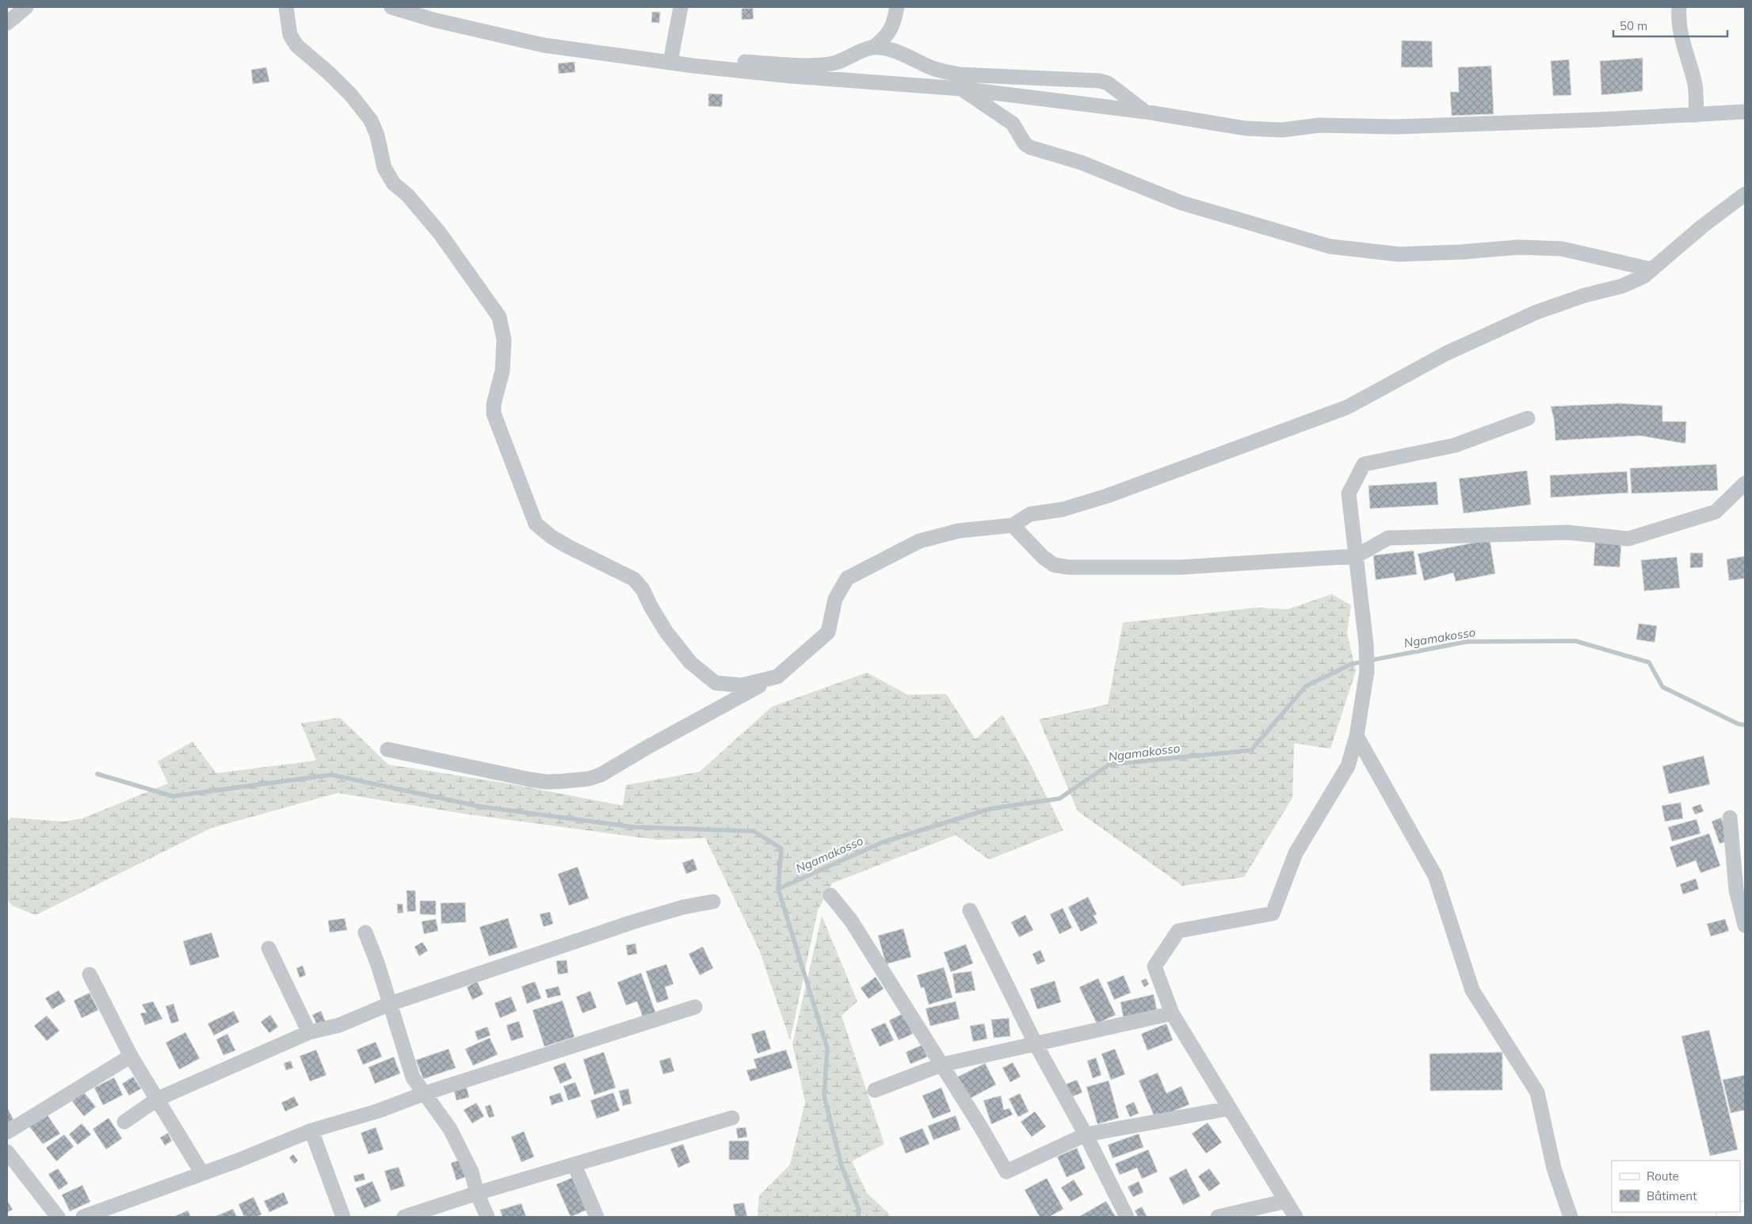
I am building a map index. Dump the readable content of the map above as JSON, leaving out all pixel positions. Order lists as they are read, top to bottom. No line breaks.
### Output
{"water":["Ngamakosso"],"legend":["Route","Bâtiment"],"scale_bar":"50 m"}
